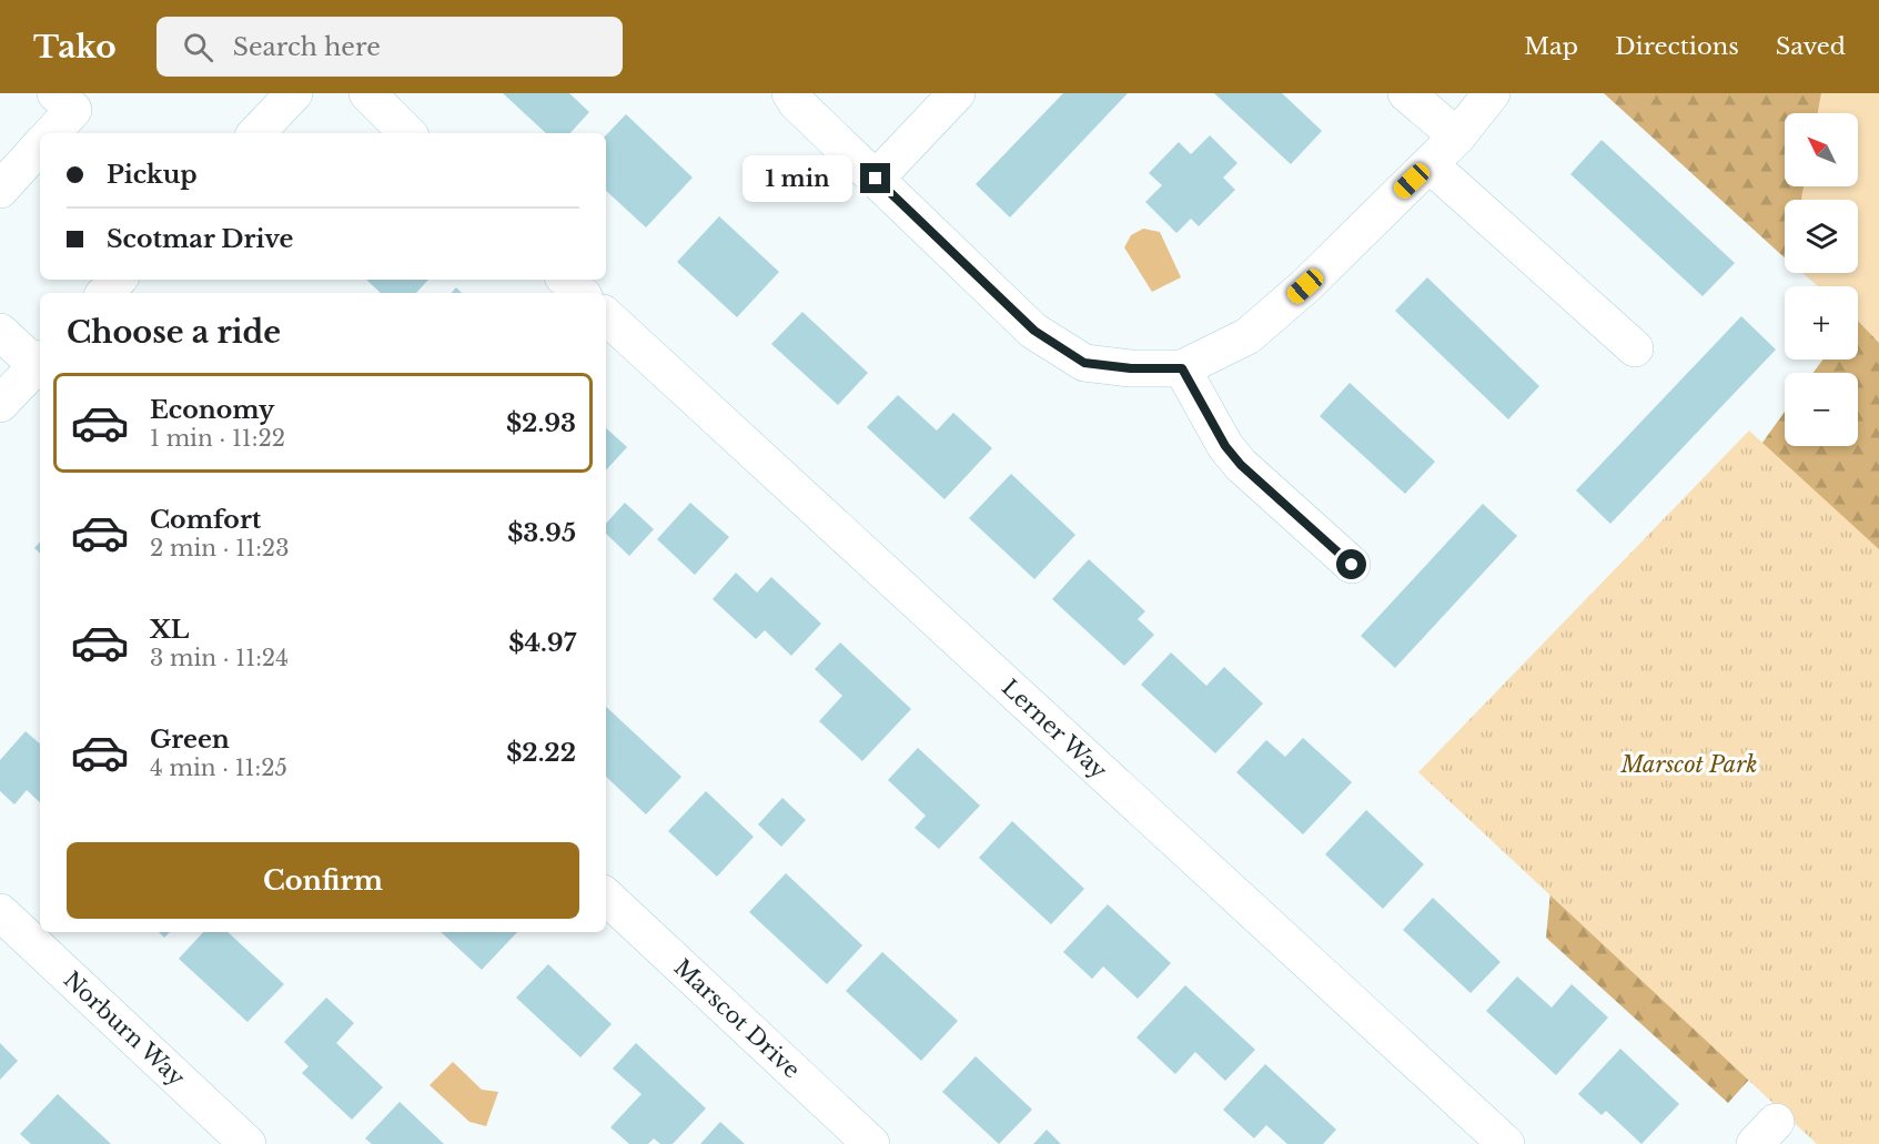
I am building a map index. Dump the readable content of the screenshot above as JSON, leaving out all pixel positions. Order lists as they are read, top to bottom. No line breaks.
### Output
{"streets":{"street":["Lerner Way","Marscot Drive","Norburn Way"]},"parks":["Marscot Park"],"north":"top left","page":{"header":"Tako","search":"Search here","nav":["Map","Directions","Saved"],"map_buttons":["+","−"],"banner":["Pickup","Scotmar Drive"],"bubble":"1 min","heading":"Choose a ride","list":[{"name":"Economy","note":"1 min · 11:22","value":"$2.93"},{"name":"Comfort","note":"2 min · 11:23","value":"$3.95"},{"name":"XL","note":"3 min · 11:24","value":"$4.97"},{"name":"Green","note":"4 min · 11:25","value":"$2.22"}],"buttons":"Confirm"}}
